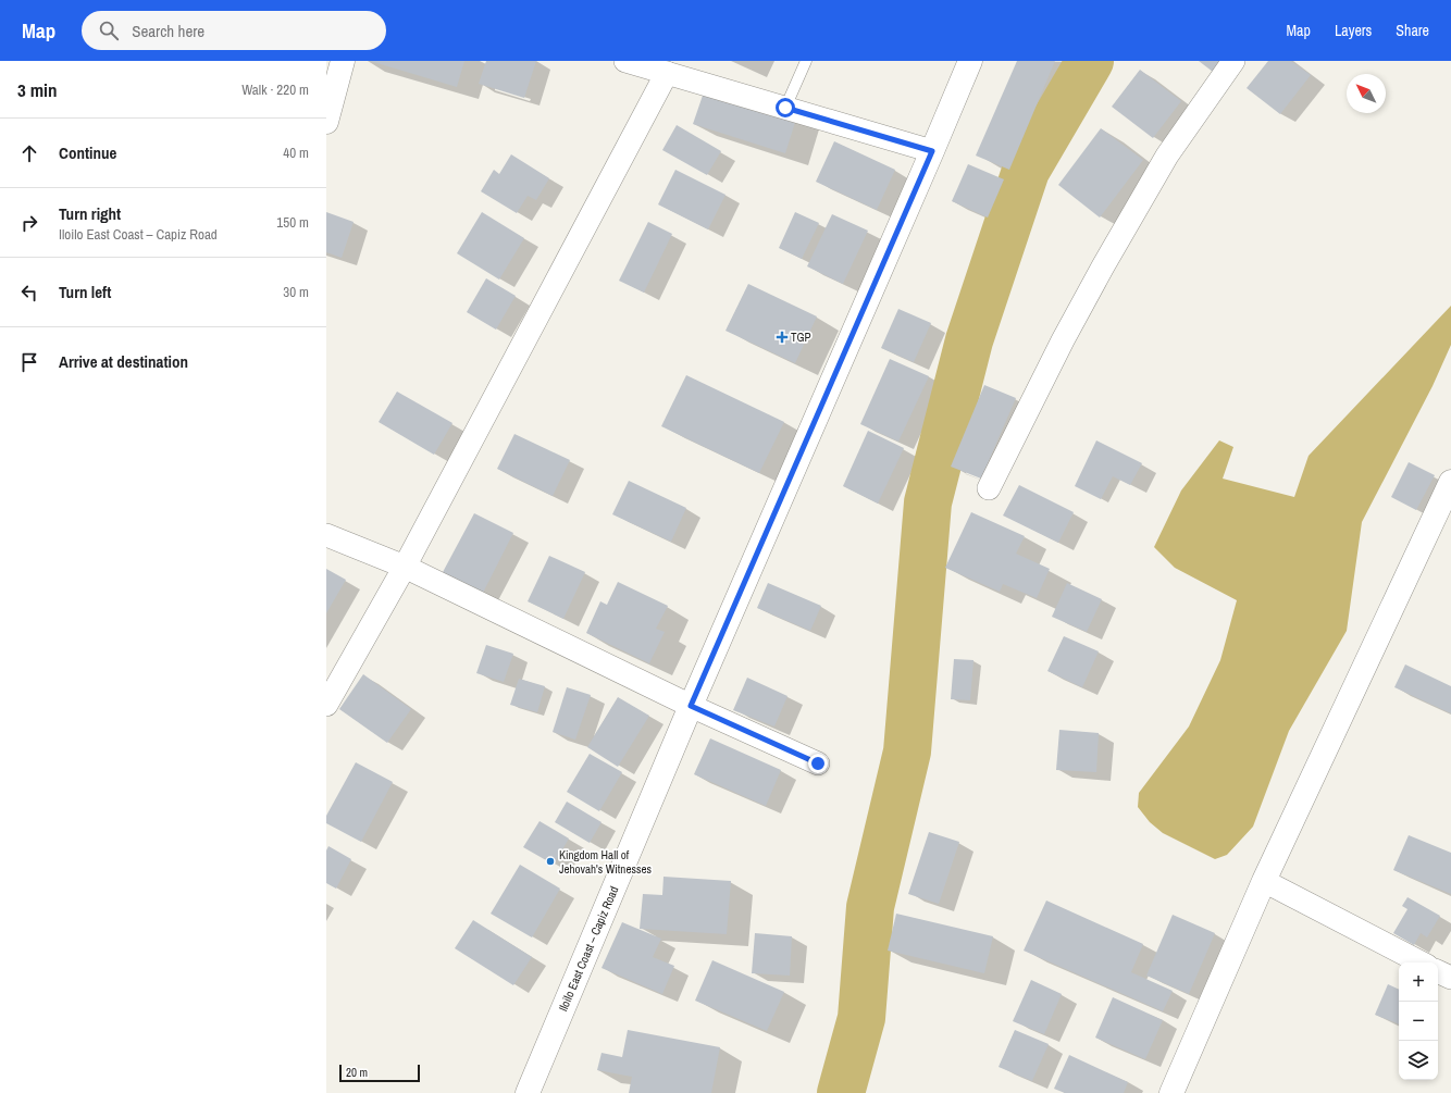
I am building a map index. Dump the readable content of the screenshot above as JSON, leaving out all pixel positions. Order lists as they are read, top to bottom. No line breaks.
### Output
{"streets":{"main road":["Iloilo East Coast – Capiz Road"]},"places":{"health":["TGP"],"other":["Kingdom Hall of Jehovah's Witnesses"]},"scale_bar":"20 m","north":"top left","page":{"header":"Map","search":"Search here","nav":["Map","Layers","Share"],"heading":["3 min","Walk · 220 m"],"list":[["Continue","40 m"],["Turn right","Iloilo East Coast – Capiz Road","150 m"],["Turn left","30 m"],"Arrive at destination"],"map_buttons":["+","−"],"scale":"20 m"}}
